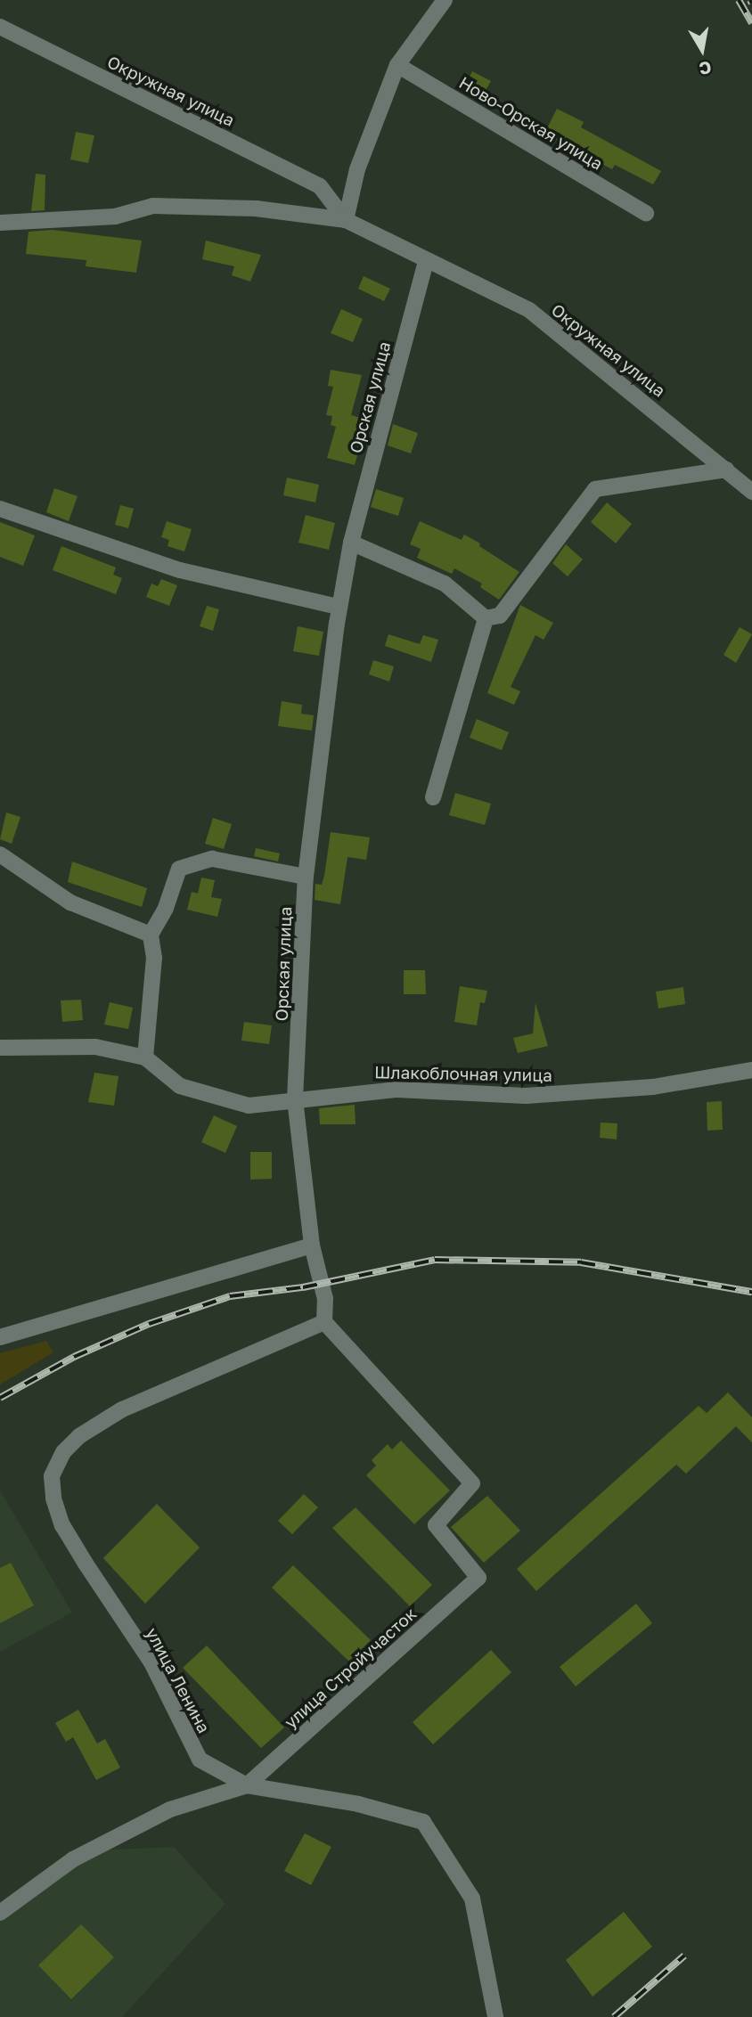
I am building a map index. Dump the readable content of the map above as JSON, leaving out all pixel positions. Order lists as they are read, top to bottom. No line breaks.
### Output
{"streets":{"street":["Окружная улица","Ново-Орская улица","Орская улица","Шлакоблочная улица","улица Стройучасток","улица Ленина"]},"crossings":[["Окружная улица","Орская улица"],["Орская улица","Шлакоблочная улица"],["Орская улица","улица Стройучасток"],["Орская улица","улица Ленина"],["улица Стройучасток","улица Ленина"]],"north":"bottom"}
